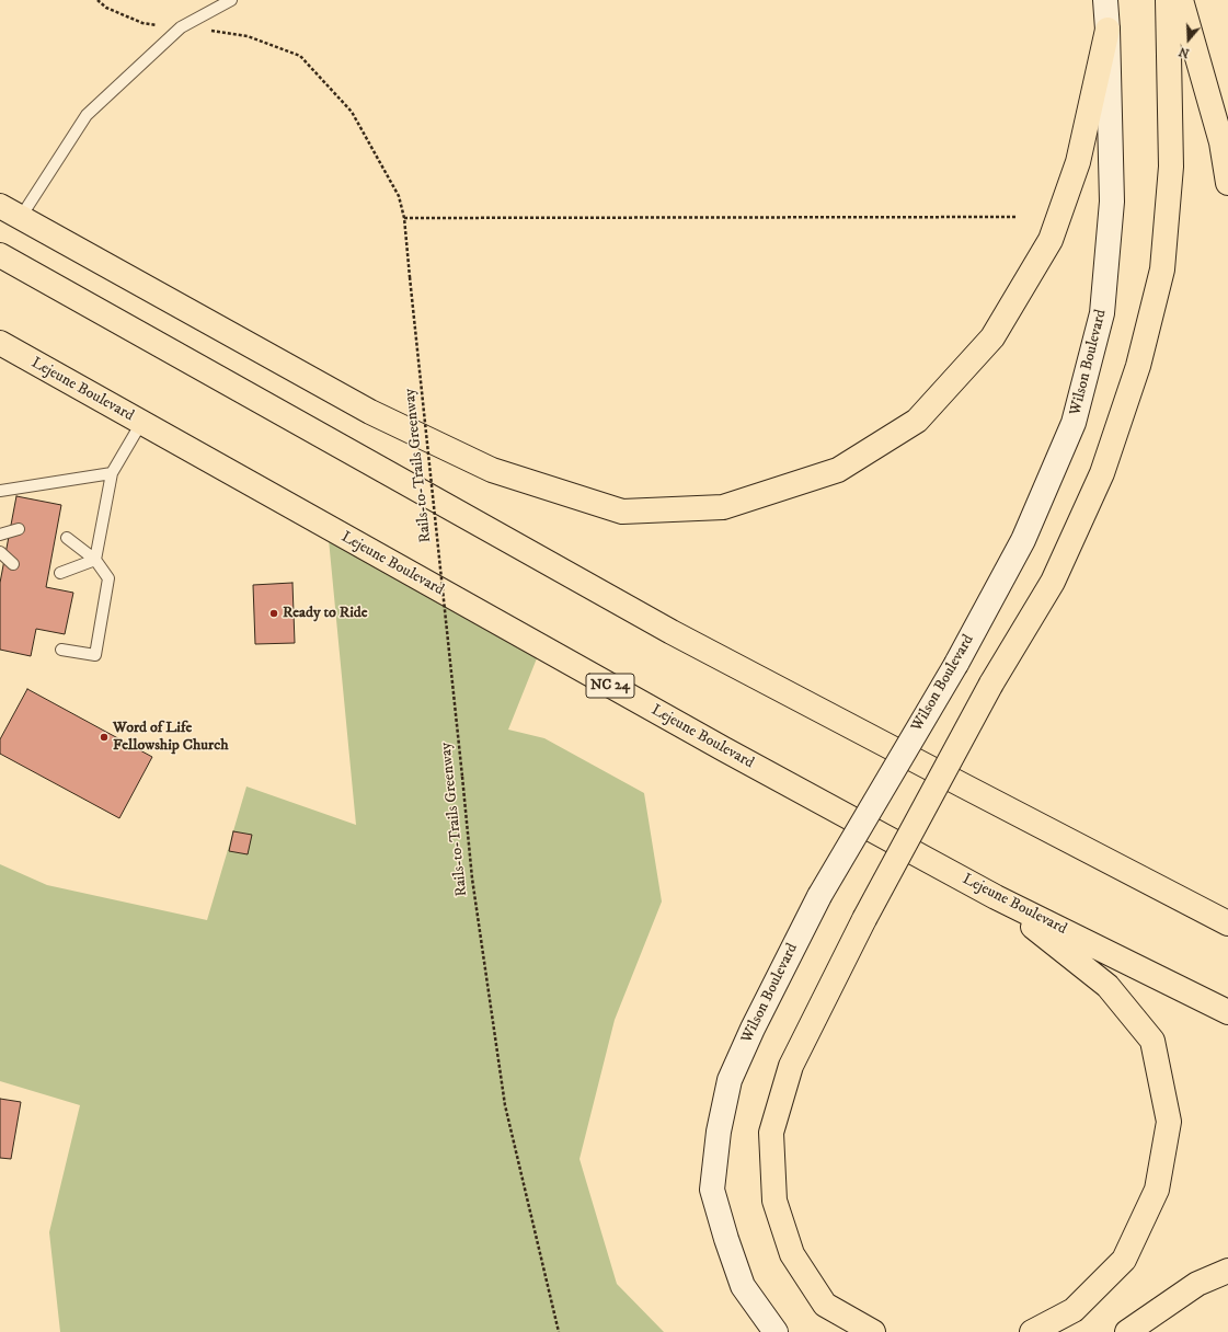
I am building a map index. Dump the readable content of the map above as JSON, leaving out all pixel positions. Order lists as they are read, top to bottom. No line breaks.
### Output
{"streets":{"highway":["Lejeune Boulevard","NC 24"],"main road":["Wilson Boulevard"],"path":["Rails-to-Trails Greenway"]},"places":["Ready to Ride","Word of Life Fellowship Church"],"north":"bottom"}
